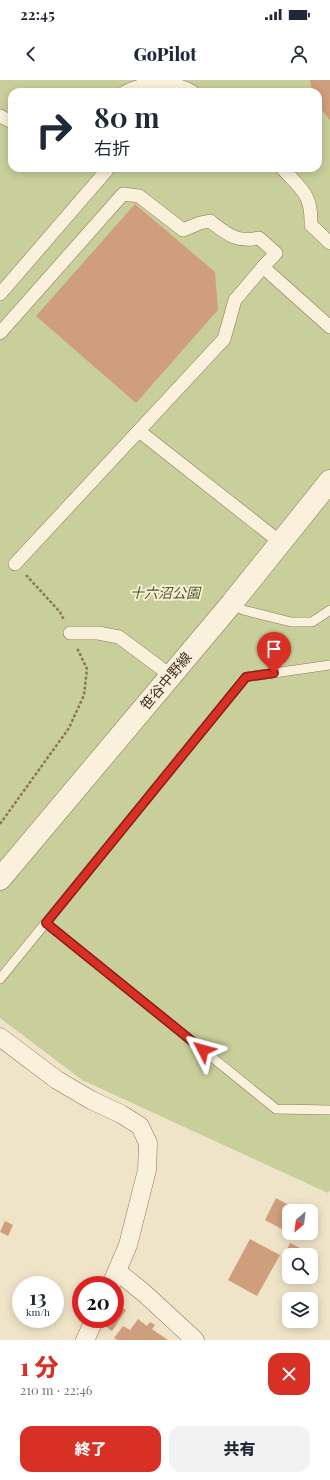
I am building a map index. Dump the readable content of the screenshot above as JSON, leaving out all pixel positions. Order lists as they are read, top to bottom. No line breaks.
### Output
{"streets":{"street":["笹谷中野線"]},"parks":["十六沼公園"],"north":"bottom left","page":{"status":"22:45","header":"GoPilot","turn":["80 m","右折"],"speed":"13 km/h","limit":"20","heading":["1 分","210 m · 22:46"],"buttons":["終了","共有"]}}
